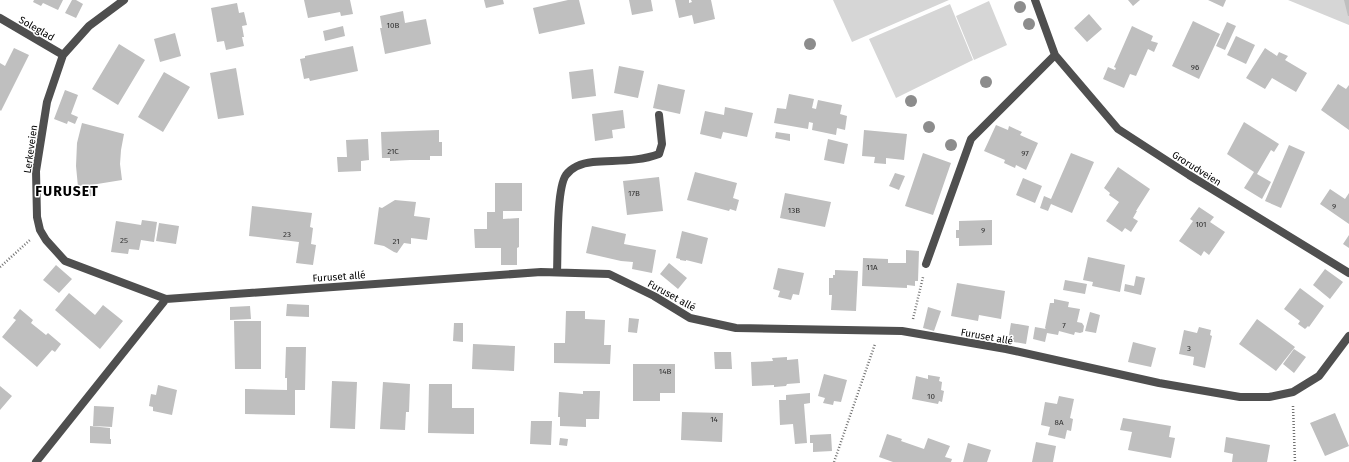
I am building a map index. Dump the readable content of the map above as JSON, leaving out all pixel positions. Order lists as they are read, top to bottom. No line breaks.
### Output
{"streets":{"street":["Soleglad","Lerkeveien","Grorudveien","Furuset allé"]},"crossings":[["Soleglad","Lerkeveien"],["Lerkeveien","Furuset allé"]],"districts":["FURUSET"],"house_numbers":["10B","96","21C","97","17B","9","13B","101","9","23","25","21","11A","7","3","14B","10","14","8A"]}
